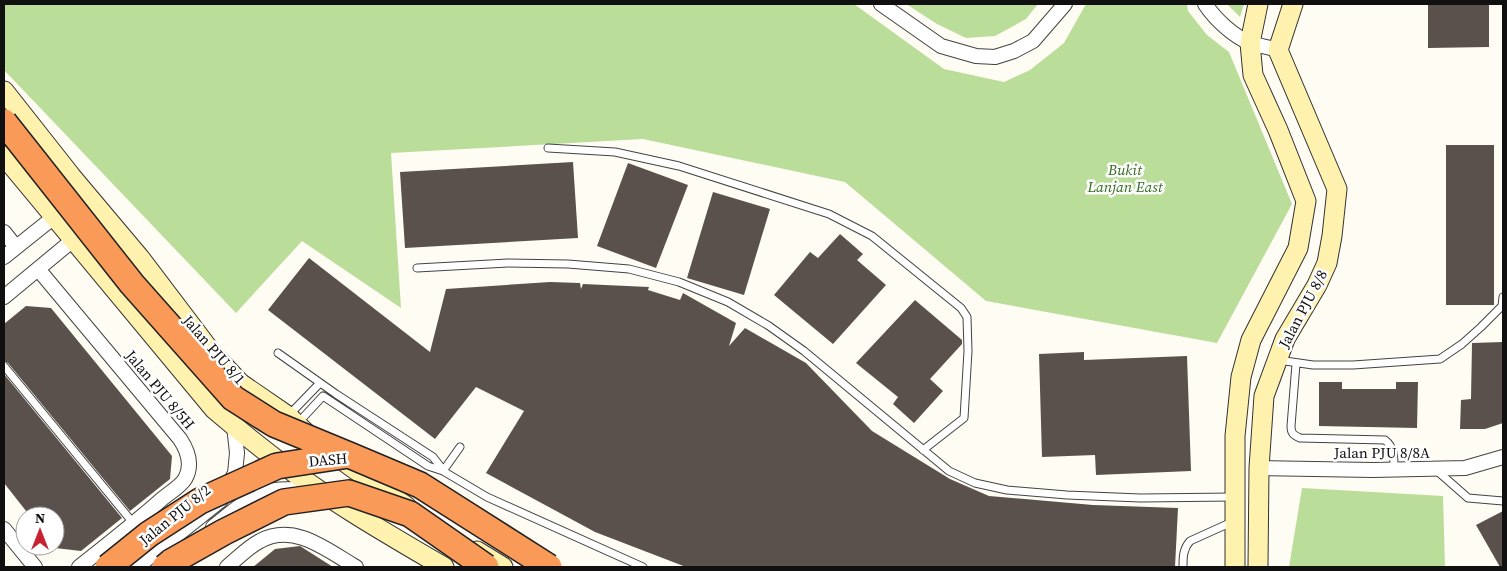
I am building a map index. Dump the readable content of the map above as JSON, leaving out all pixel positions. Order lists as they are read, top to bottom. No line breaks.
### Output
{"streets":{"highway":["DASH"],"main road":["Jalan PJU 8/8","Jalan PJU 8/1"],"street":["Jalan PJU 8/5H","Jalan PJU 8/8A","Jalan PJU 8/2"]},"crossings":[["Jalan PJU 8/8","Jalan PJU 8/8A"]],"parks":["Bukit Lanjan East"],"north":"top"}
